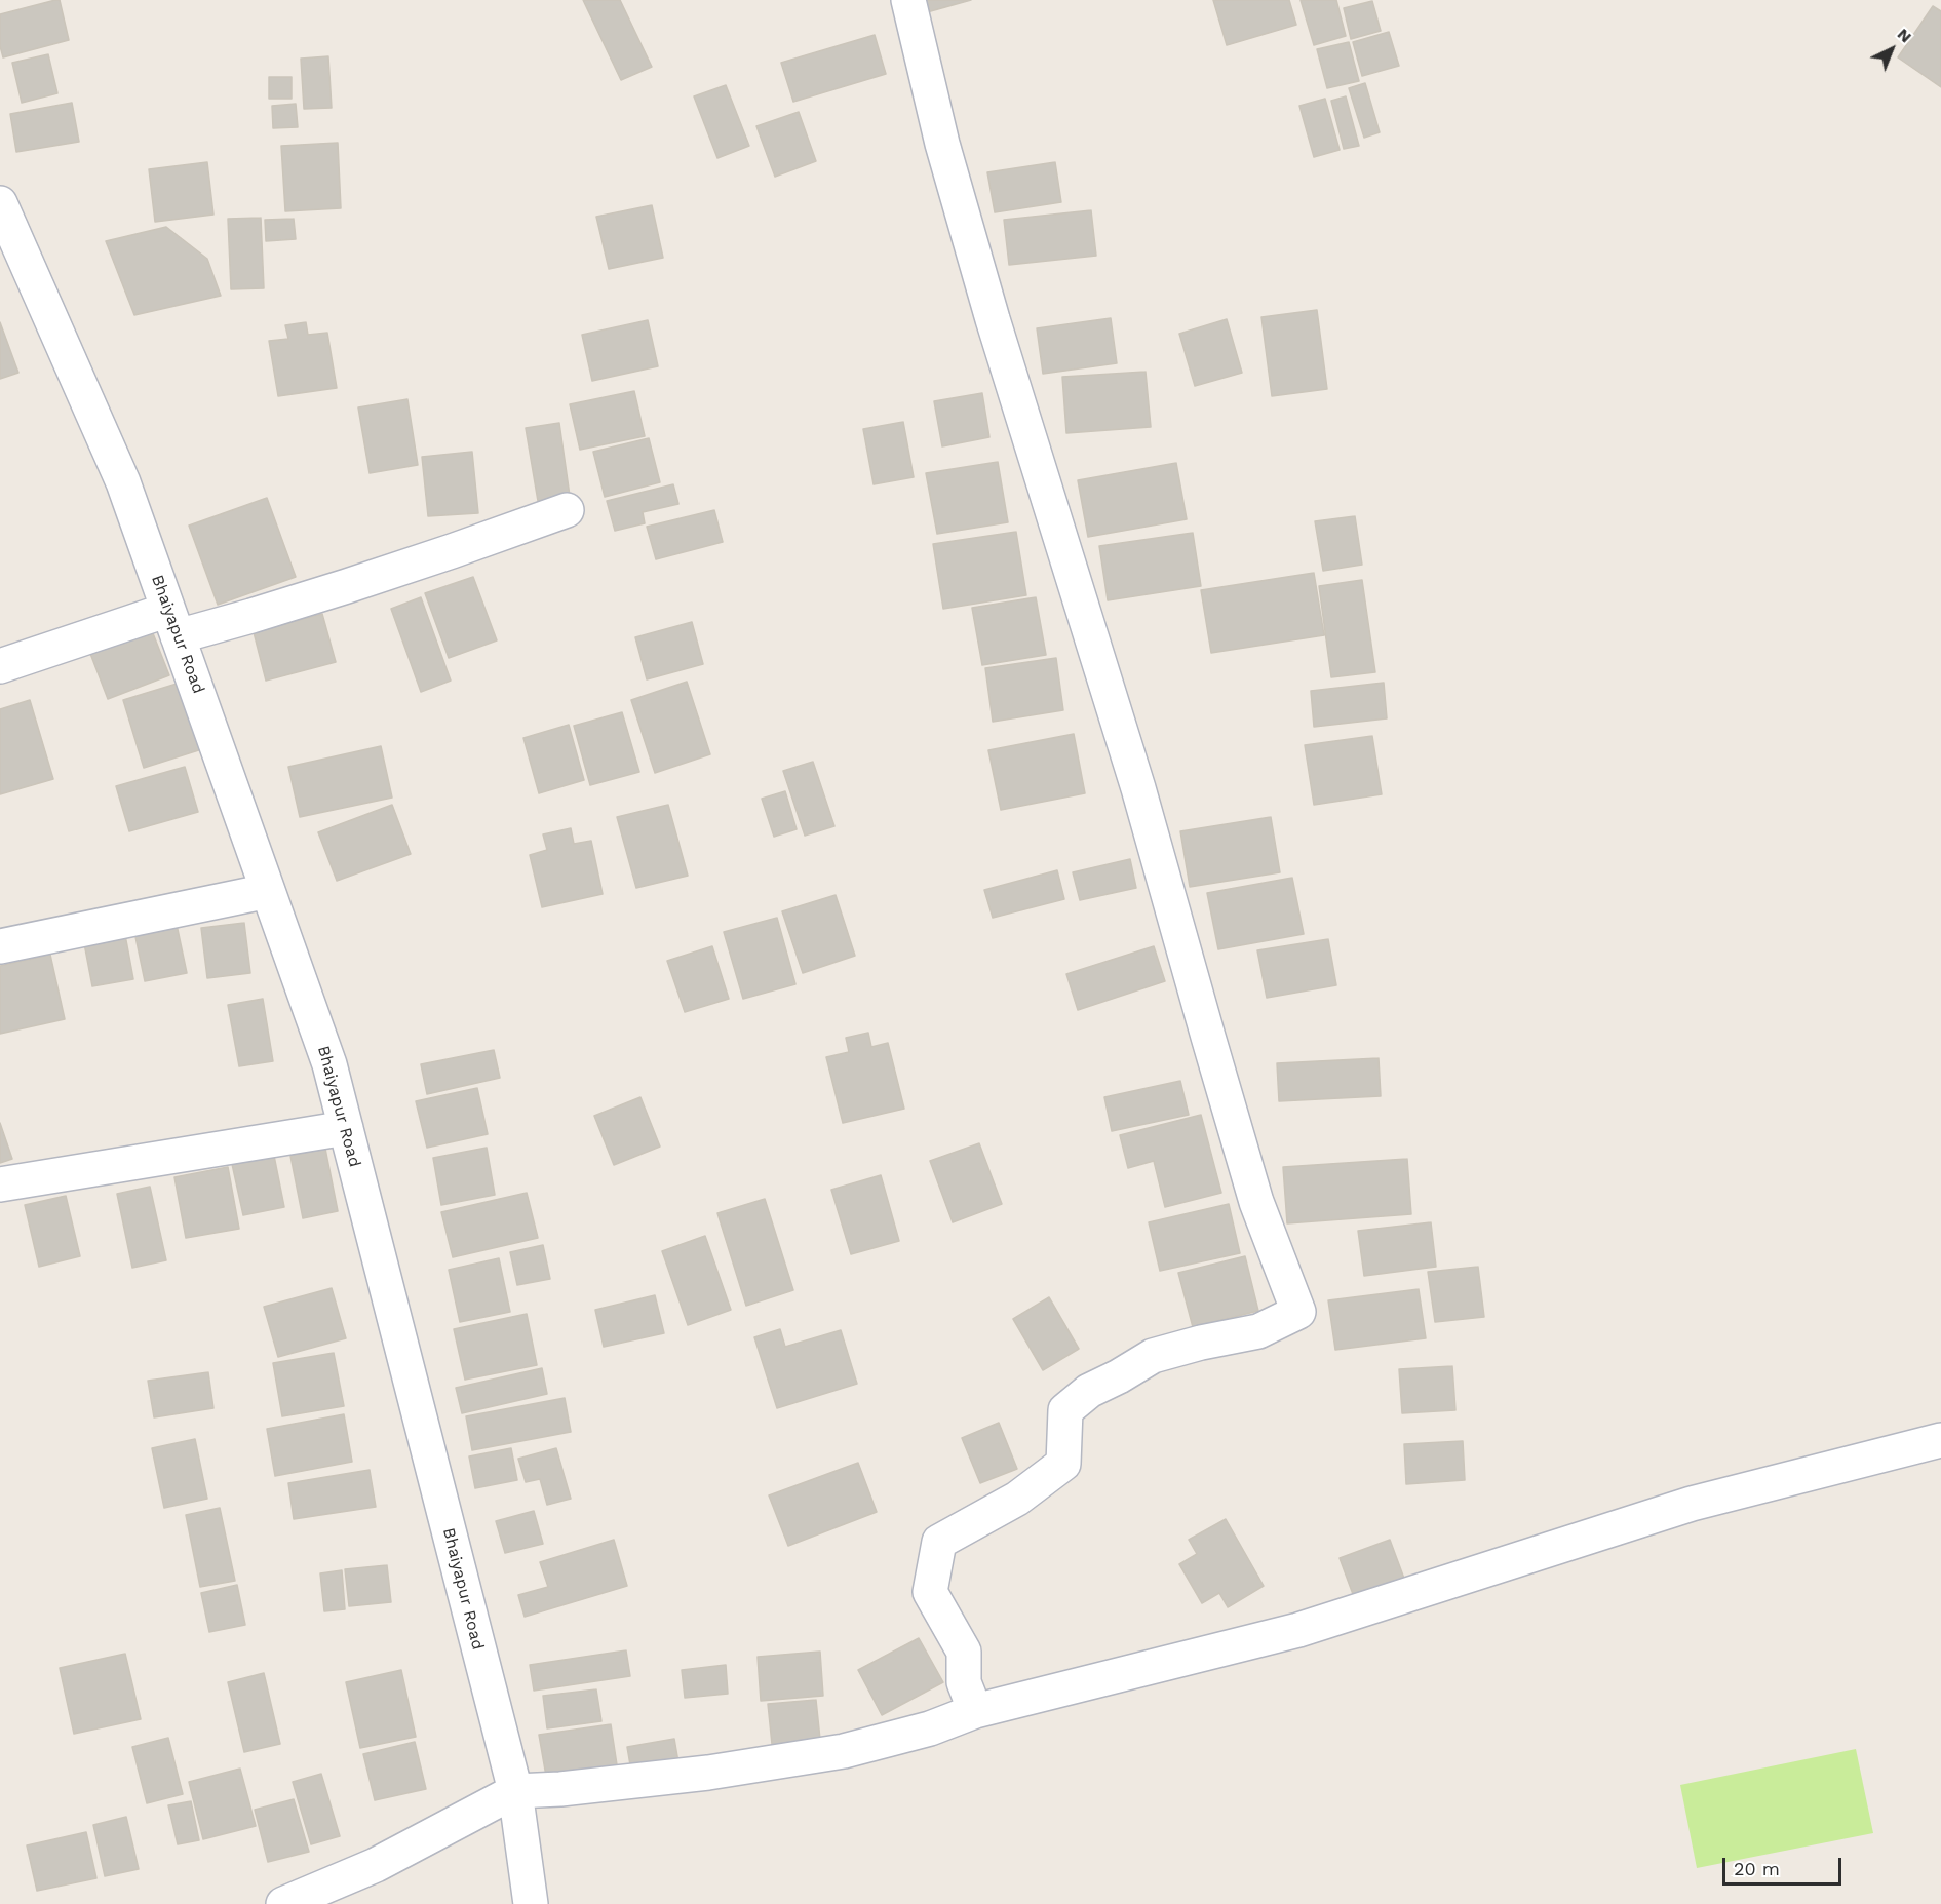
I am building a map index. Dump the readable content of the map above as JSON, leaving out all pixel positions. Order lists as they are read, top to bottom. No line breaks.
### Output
{"streets":{"street":["Bhaiyapur Road"]},"scale_bar":"20 m","north":"top right"}
